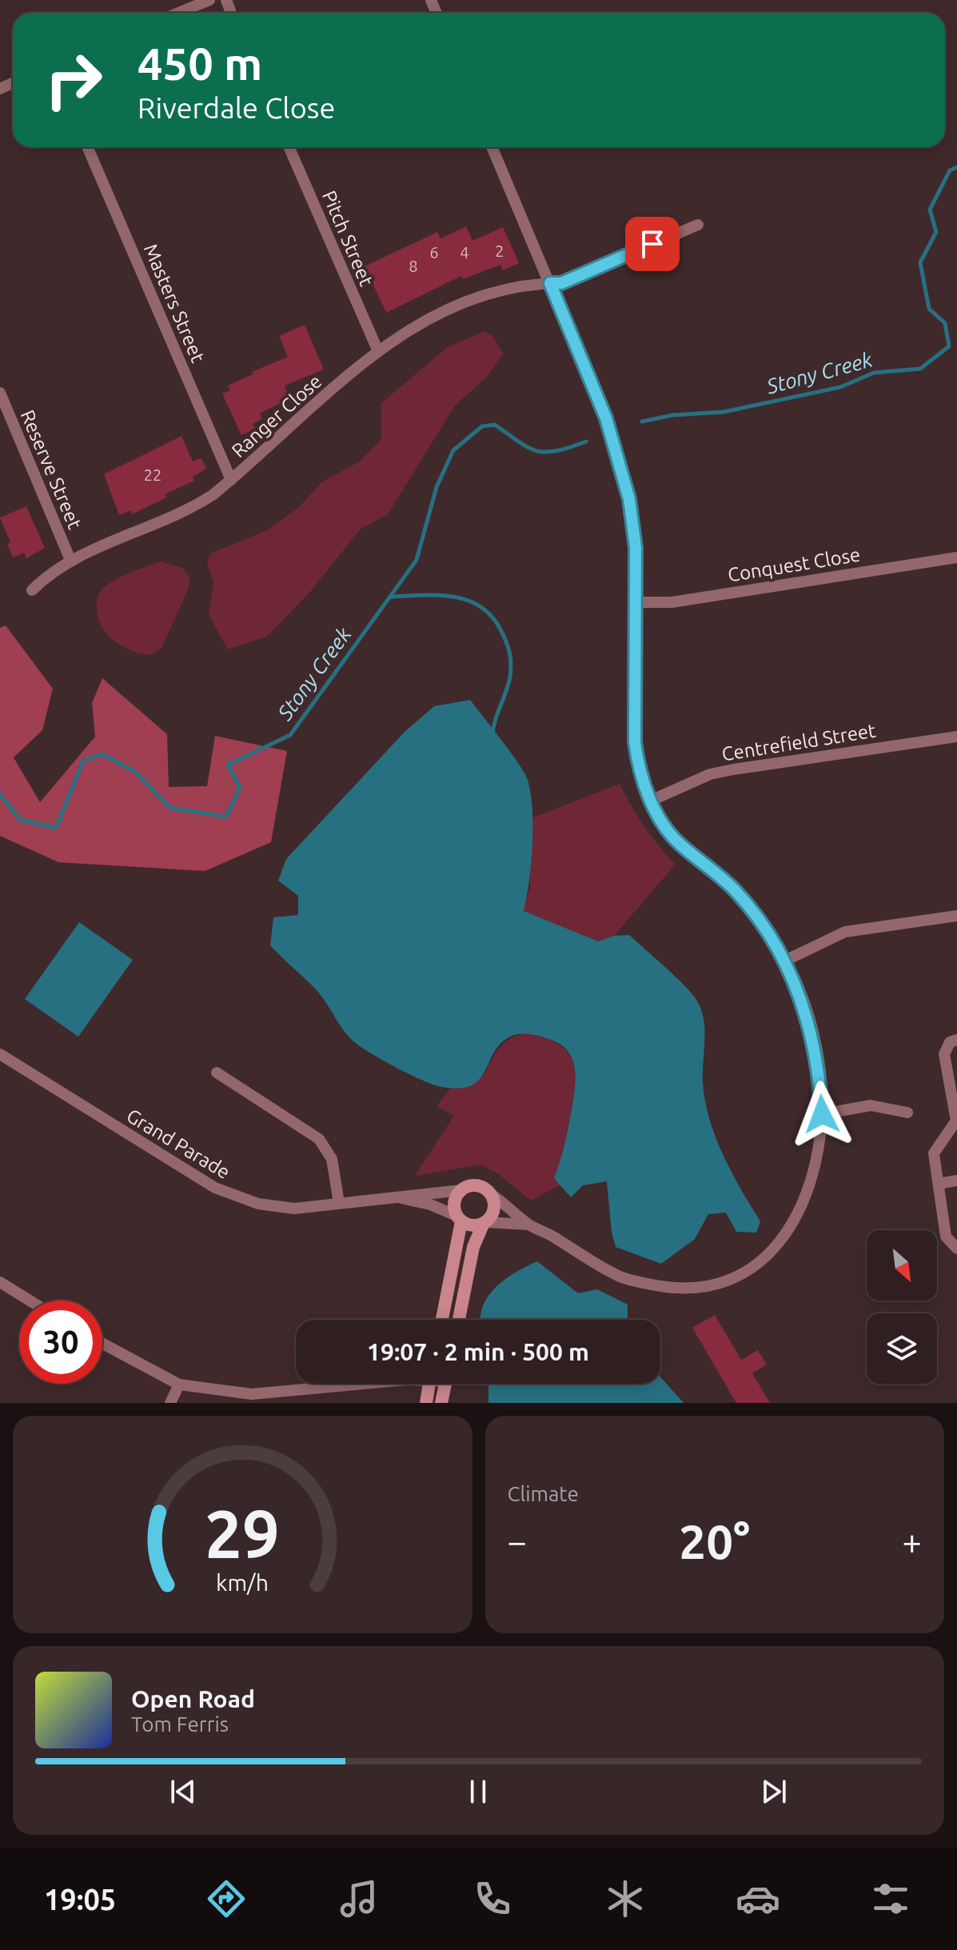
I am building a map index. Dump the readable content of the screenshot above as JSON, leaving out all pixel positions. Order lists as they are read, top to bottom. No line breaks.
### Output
{"streets":{"street":["Pitch Street","Masters Street","Ranger Close","Reserve Street","Conquest Close","Centrefield Street","Grand Parade"]},"crossings":[["Pitch Street","Ranger Close"],["Masters Street","Ranger Close"],["Ranger Close","Reserve Street"]],"water":["Stony Creek"],"house_numbers":["2","6","4","8","22"],"north":"bottom right","page":{"turn":["450 m","Riverdale Close"],"limit":"30","trip":"19:07 · 2 min · 500 m","tile":"Climate","heat":["−","20°","+"],"song":["Open Road","Tom Ferris"],"tabs":"19:05","gauge":["29","km/h"]}}
